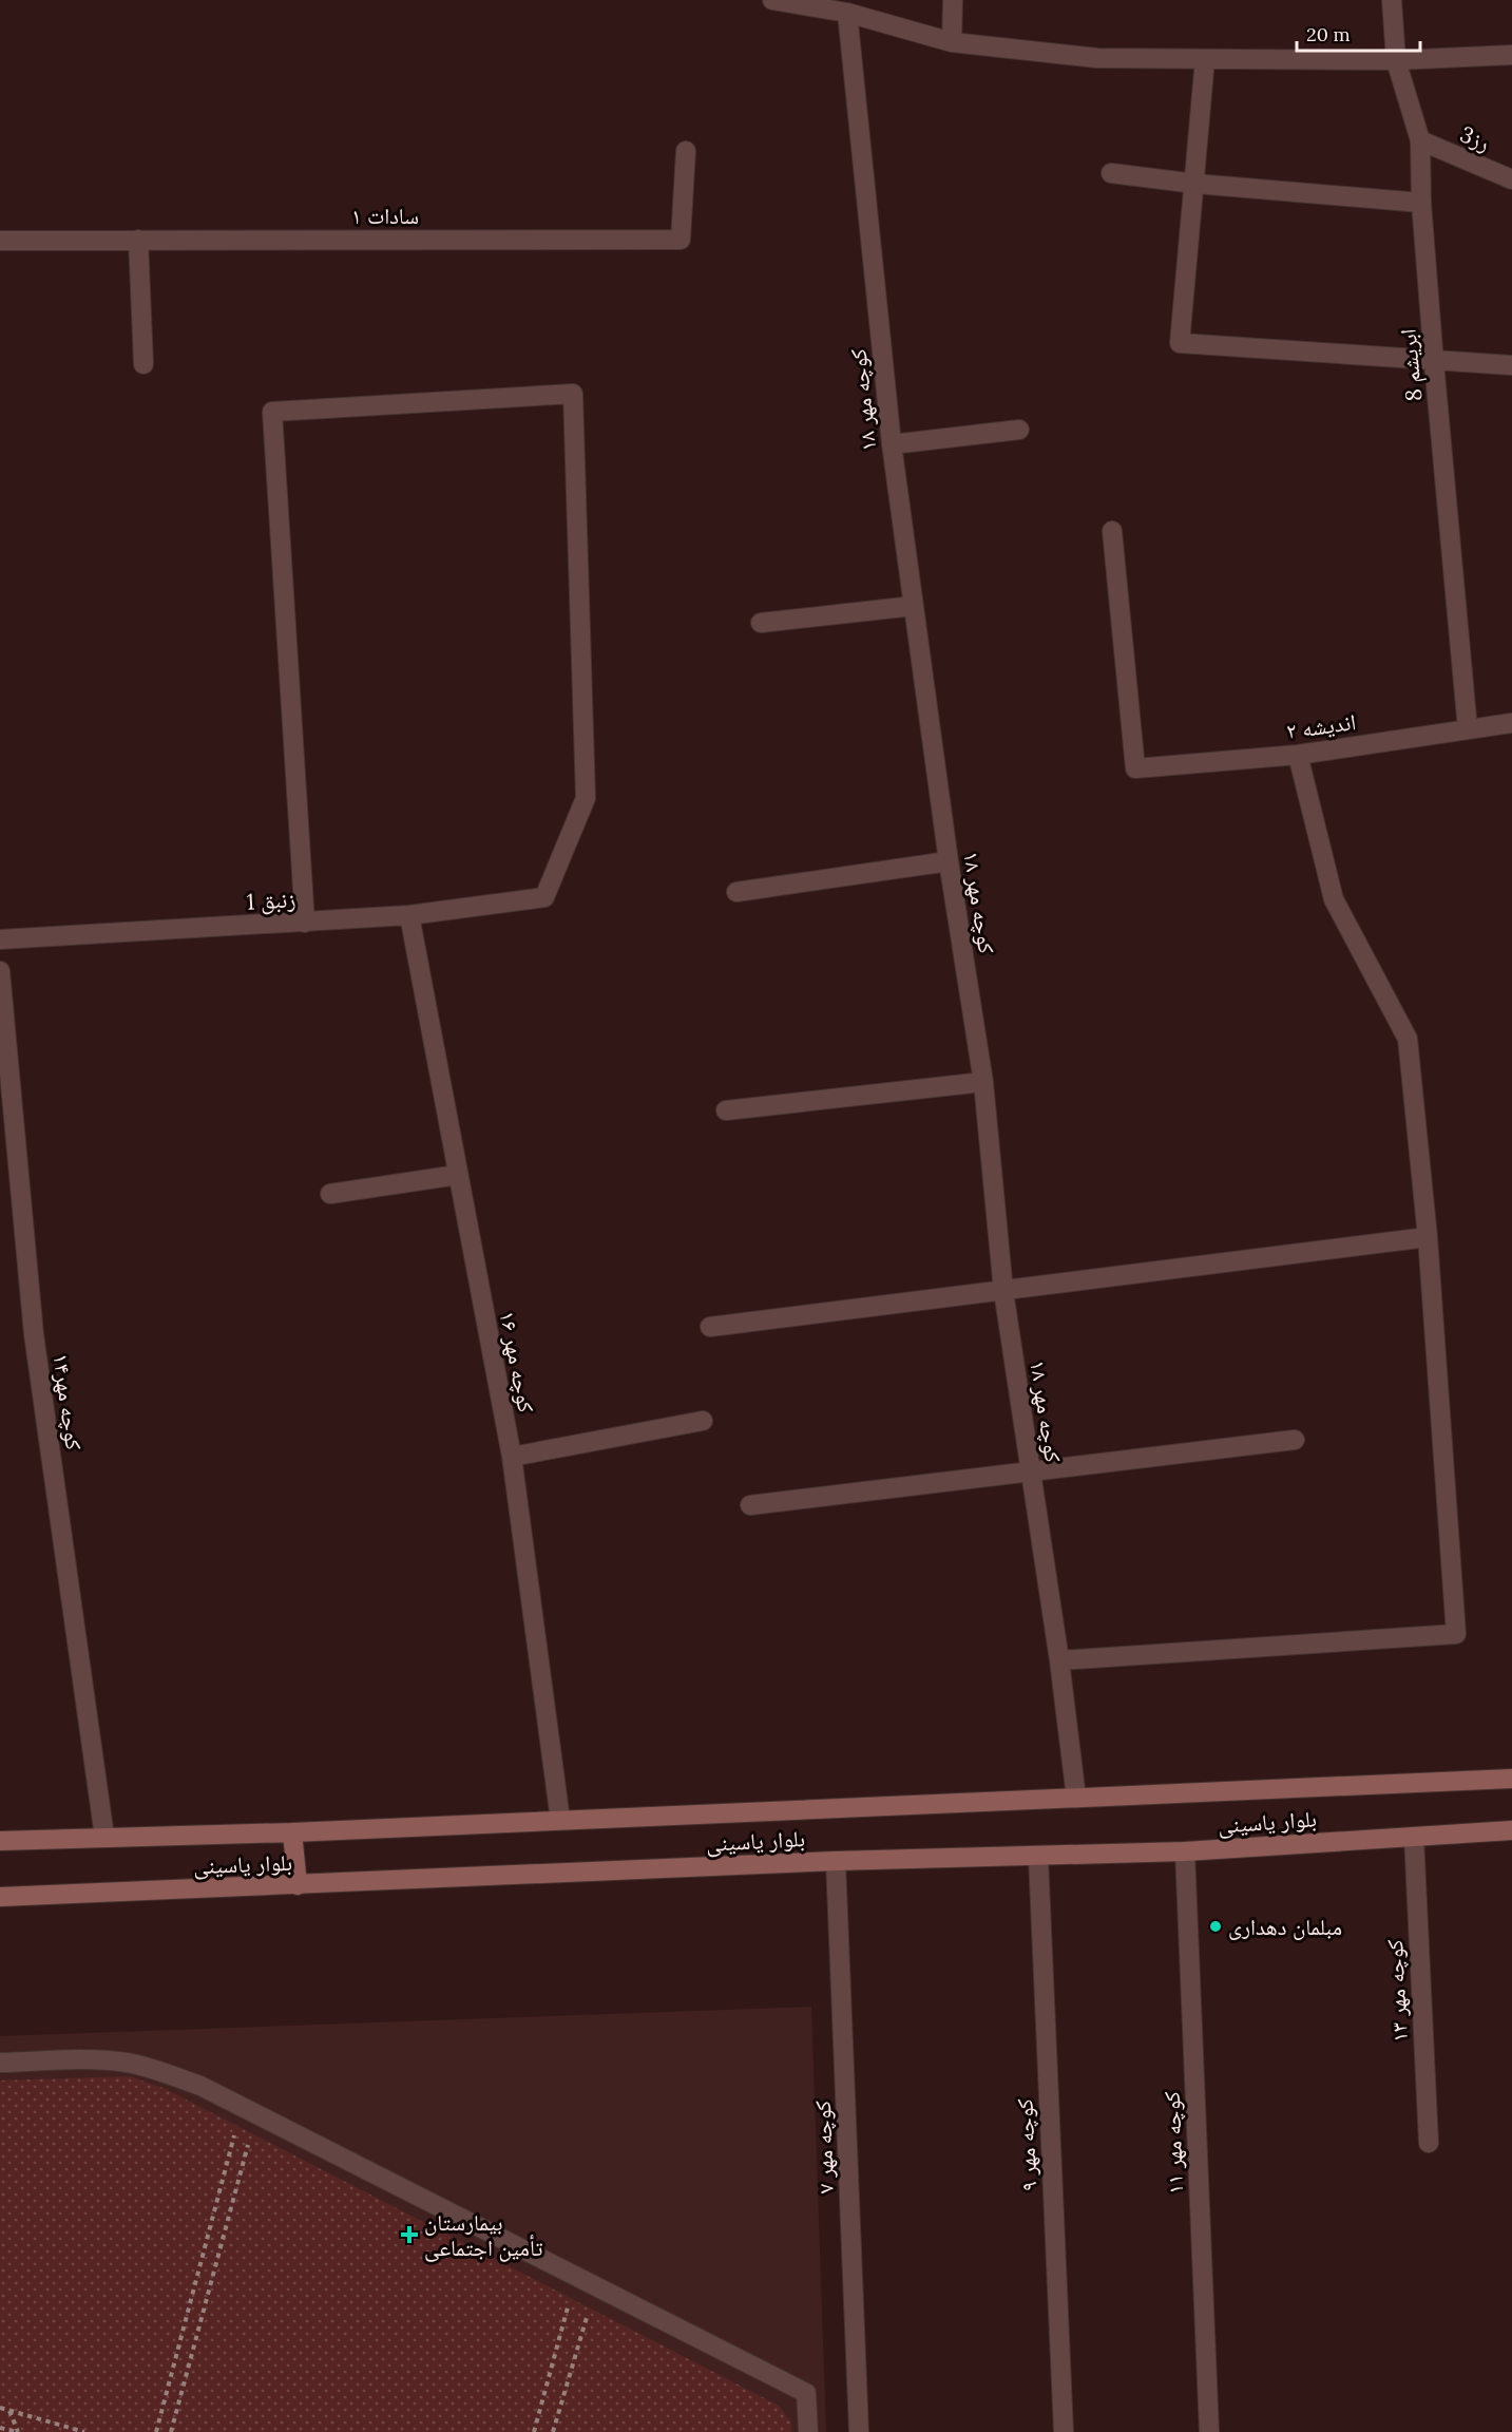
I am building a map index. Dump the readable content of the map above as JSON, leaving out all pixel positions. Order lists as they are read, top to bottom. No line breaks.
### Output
{"streets":{"main road":["بلوار یاسینی"],"street":["رز3","سادات ۱","ابریشم 8","کوچه مهر ۱۸","اندیشه ۲","زنبق 1","کوچه مهر ۱۶","کوچه مهر۱۴","کوچه مهر ۱۳","کوچه مهر ۱۱","کوچه مهر ۹","کوچه مهر ۷"]},"crossings":[["رز3","ابریشم 8"],["ابریشم 8","اندیشه ۲"],["کوچه مهر ۱۸","بلوار یاسینی"],["زنبق 1","کوچه مهر ۱۶"],["کوچه مهر ۱۶","بلوار یاسینی"],["کوچه مهر۱۴","بلوار یاسینی"],["بلوار یاسینی","کوچه مهر ۱۳"],["بلوار یاسینی","کوچه مهر ۱۱"],["بلوار یاسینی","کوچه مهر ۹"],["بلوار یاسینی","کوچه مهر ۷"]],"places":{"other":["مبلمان دهداری"],"health":["بیمارستان تأمین اجتماعی"]},"scale_bar":"20 m"}
